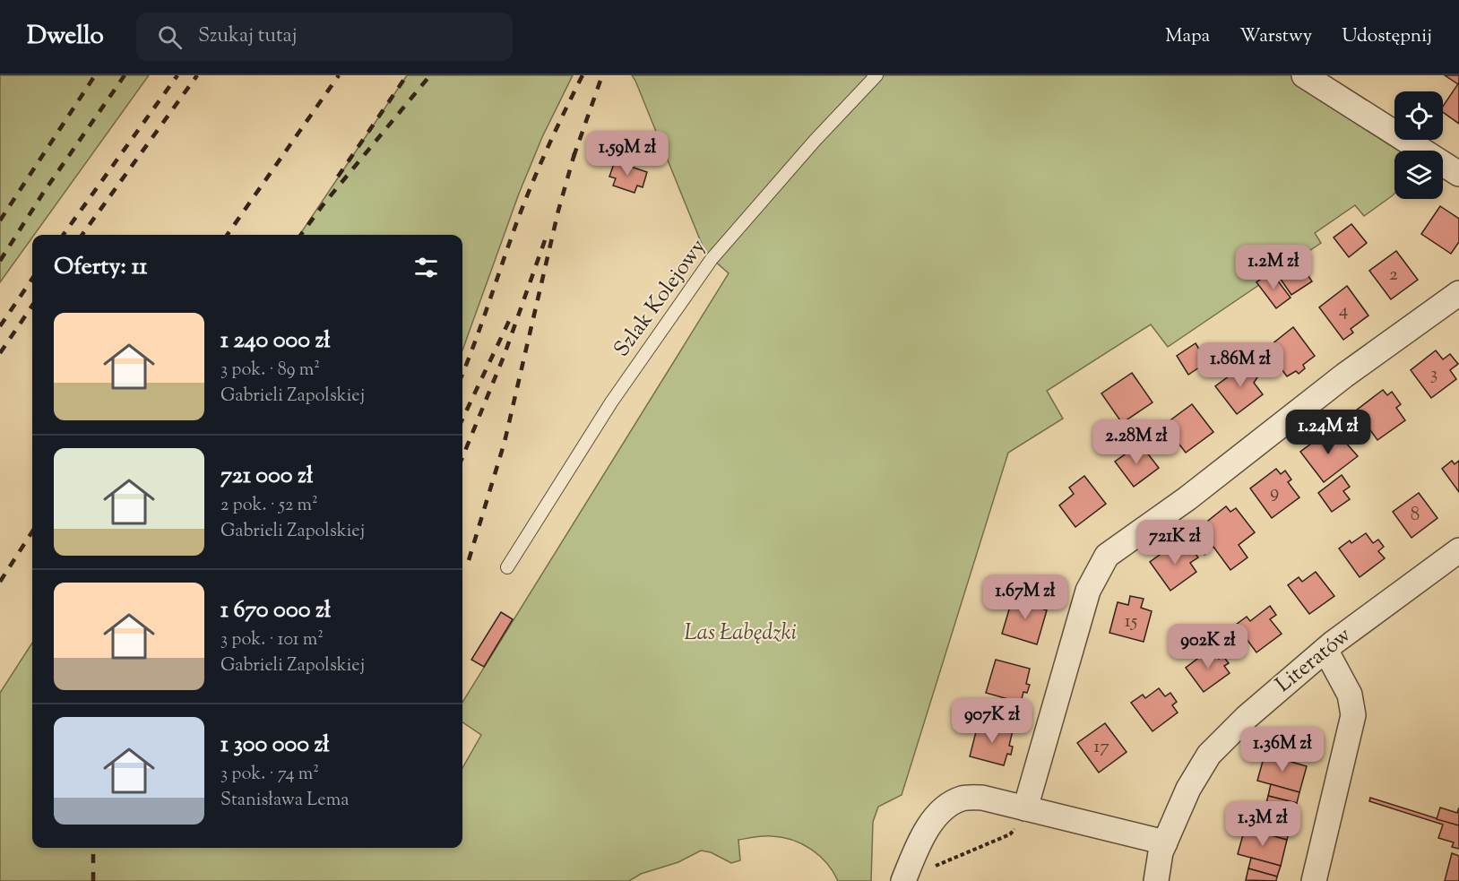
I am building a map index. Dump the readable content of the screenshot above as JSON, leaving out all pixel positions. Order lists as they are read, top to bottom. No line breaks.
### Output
{"streets":{"street":["Literatów"],"lane":["Szlak Kolejowy"]},"parks":["Las Łabędzki"],"house_numbers":["2","4","3","9","8","15","17"],"page":{"header":"Dwello","search":"Szukaj tutaj","nav":["Mapa","Warstwy","Udostępnij"],"price":["1.59M zł","1.2M zł","1.86M zł","1.24M zł","2.28M zł","721K zł","1.67M zł","902K zł","907K zł","1.36M zł","1.3M zł"],"heading":"Oferty: 11","list":[{"name":"1 240 000 zł","note":"3 pok. · 89 m² · Gabrieli Zapolskiej"},{"name":"721 000 zł","note":"2 pok. · 52 m² · Gabrieli Zapolskiej"},{"name":"1 670 000 zł","note":"3 pok. · 101 m² · Gabrieli Zapolskiej"},{"name":"1 300 000 zł","note":"3 pok. · 74 m² · Stanisława Lema"}]}}
